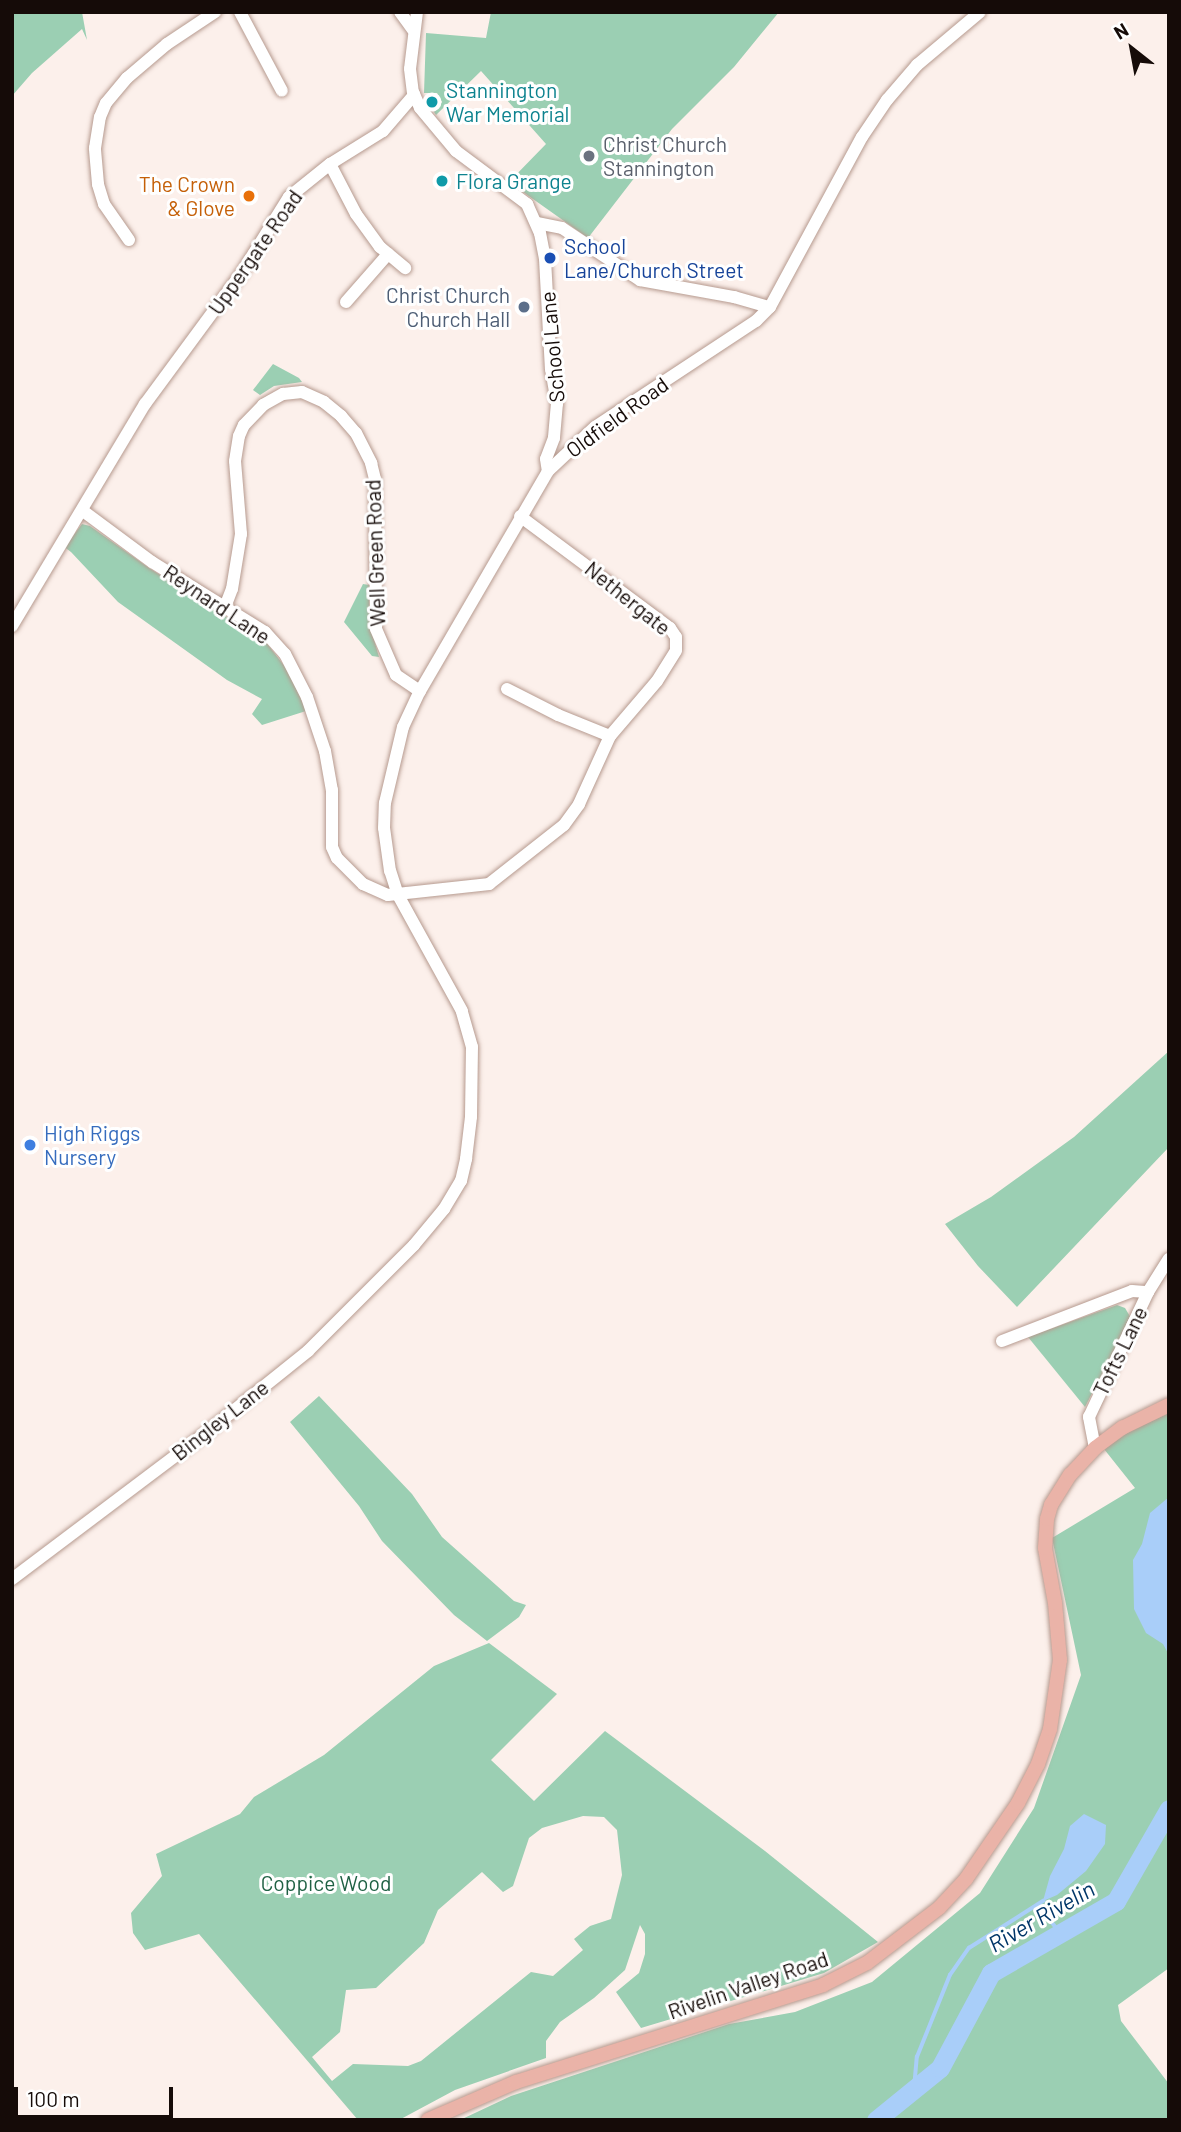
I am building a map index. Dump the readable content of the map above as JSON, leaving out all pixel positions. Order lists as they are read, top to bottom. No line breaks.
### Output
{"streets":{"main road":["Rivelin Valley Road"],"street":["Uppergate Road","School Lane","Oldfield Road","Well Green Road","Nethergate","Reynard Lane","Tofts Lane","Bingley Lane"]},"crossings":[["Uppergate Road","Reynard Lane"],["School Lane","Oldfield Road"],["Oldfield Road","Well Green Road"],["Oldfield Road","Nethergate"],["Oldfield Road","Reynard Lane"],["Oldfield Road","Bingley Lane"],["Well Green Road","Reynard Lane"],["Nethergate","Reynard Lane"],["Nethergate","Bingley Lane"],["Reynard Lane","Bingley Lane"],["Tofts Lane","Rivelin Valley Road"]],"water":["River Rivelin"],"parks":["Coppice Wood"],"places":["Stannington War Memorial","Christ Church Stannington","Flora Grange","The Crown & Glove","School Lane/Church Street","Christ Church Church Hall","High Riggs Nursery"],"scale_bar":"100 m","north":"top left"}
